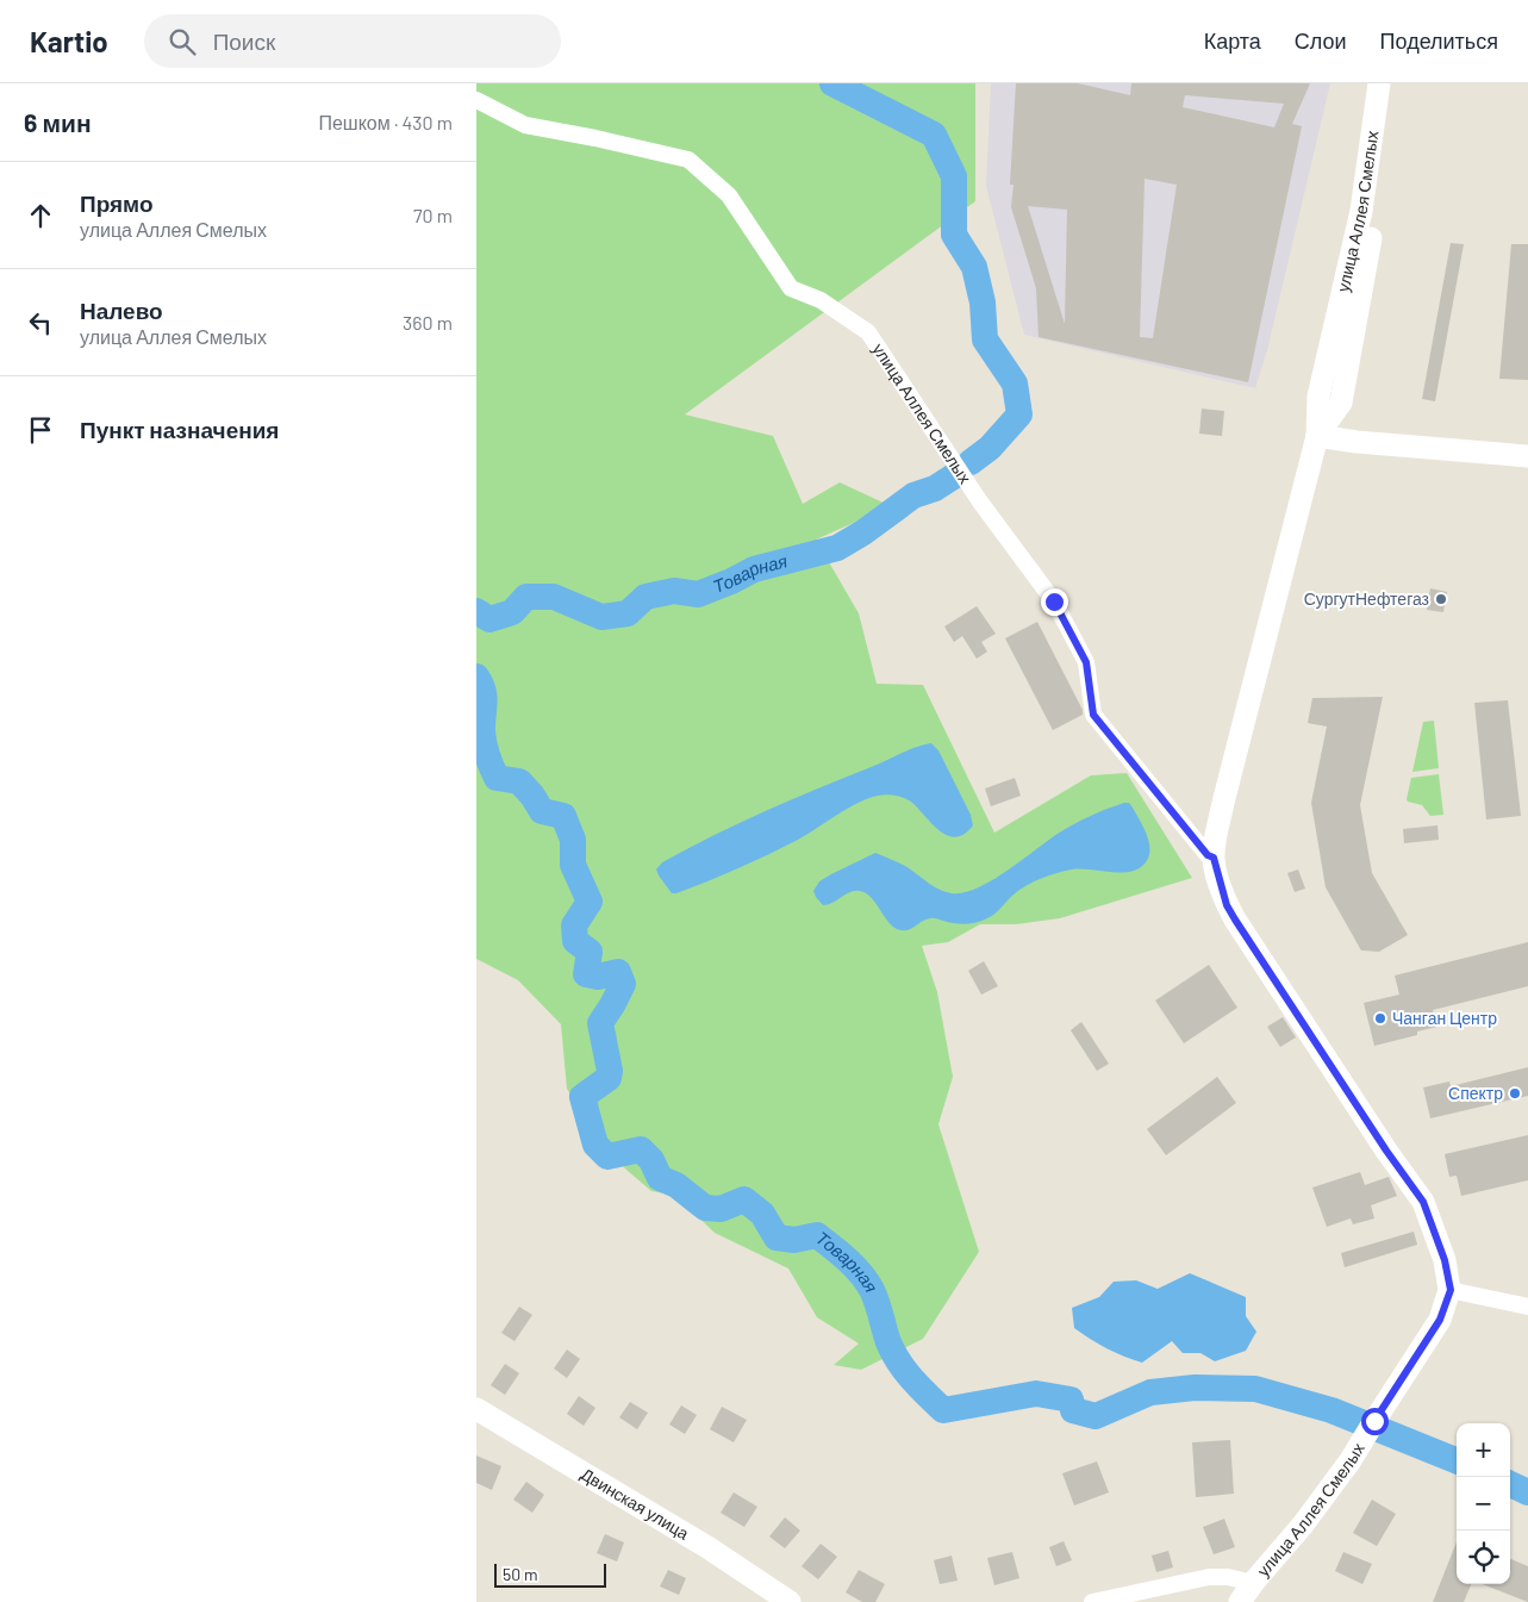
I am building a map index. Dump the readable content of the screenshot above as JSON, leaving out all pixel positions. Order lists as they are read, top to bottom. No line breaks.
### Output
{"streets":{"main road":["улица Аллея Смелых","Двинская улица"]},"water":["Товарная"],"places":["СургутНефтегаз","Чанган Центр","Спектр"],"scale_bar":"50 m","page":{"header":"Kartio","search":"Поиск","nav":["Карта","Слои","Поделиться"],"heading":["6 мин","Пешком · 430 m"],"list":[["Прямо","улица Аллея Смелых","70 m"],["Налево","улица Аллея Смелых","360 m"],"Пункт назначения"],"map_buttons":["+","−"],"scale":"50 m"}}
